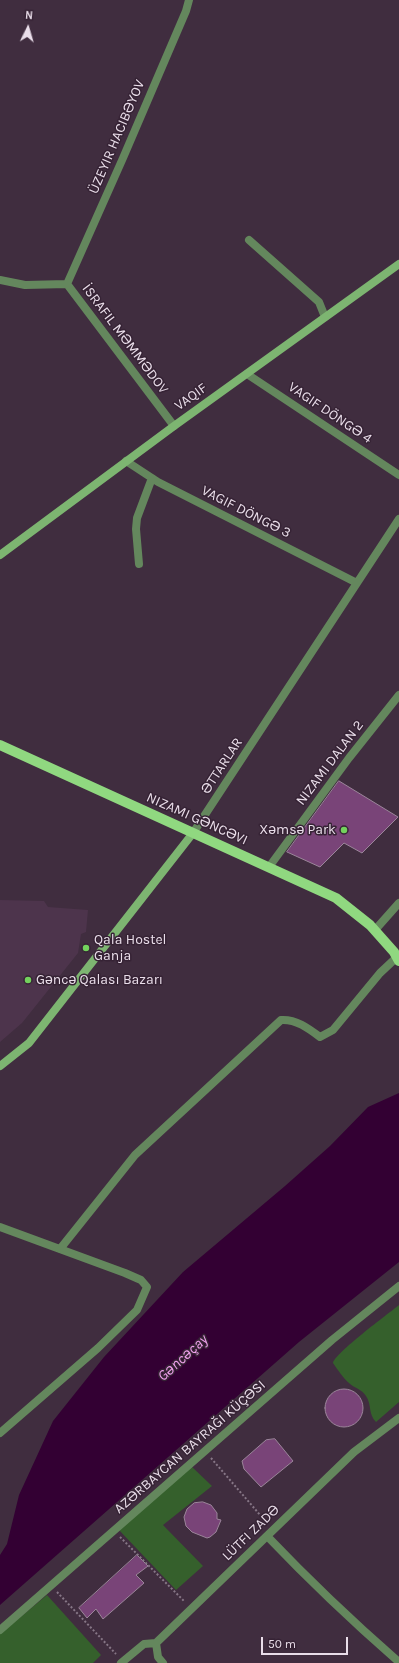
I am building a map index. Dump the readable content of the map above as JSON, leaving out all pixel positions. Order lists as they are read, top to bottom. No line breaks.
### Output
{"streets":{"main road":["NIZAMI GƏNCƏVI"],"street":["İSRAFIL MƏMMƏDOV","VAQIF","VAGIF DÖNGƏ 4","VAGIF DÖNGƏ 3","NIZAMI DALAN 2","ƏTTARLAR","LÜTFI ZADƏ"]},"crossings":[["İSRAFIL MƏMMƏDOV","VAQIF"],["VAQIF","VAGIF DÖNGƏ 4"],["VAQIF","VAGIF DÖNGƏ 3"],["VAGIF DÖNGƏ 3","ƏTTARLAR"],["NIZAMI DALAN 2","NIZAMI GƏNCƏVI"],["ƏTTARLAR","NIZAMI GƏNCƏVI"]],"water":["Gəncəçay"],"places":["Xəmsə Park","Qala Hostel Ganja","Gəncə Qalası Bazarı"],"scale_bar":"50 m","north":"top"}
